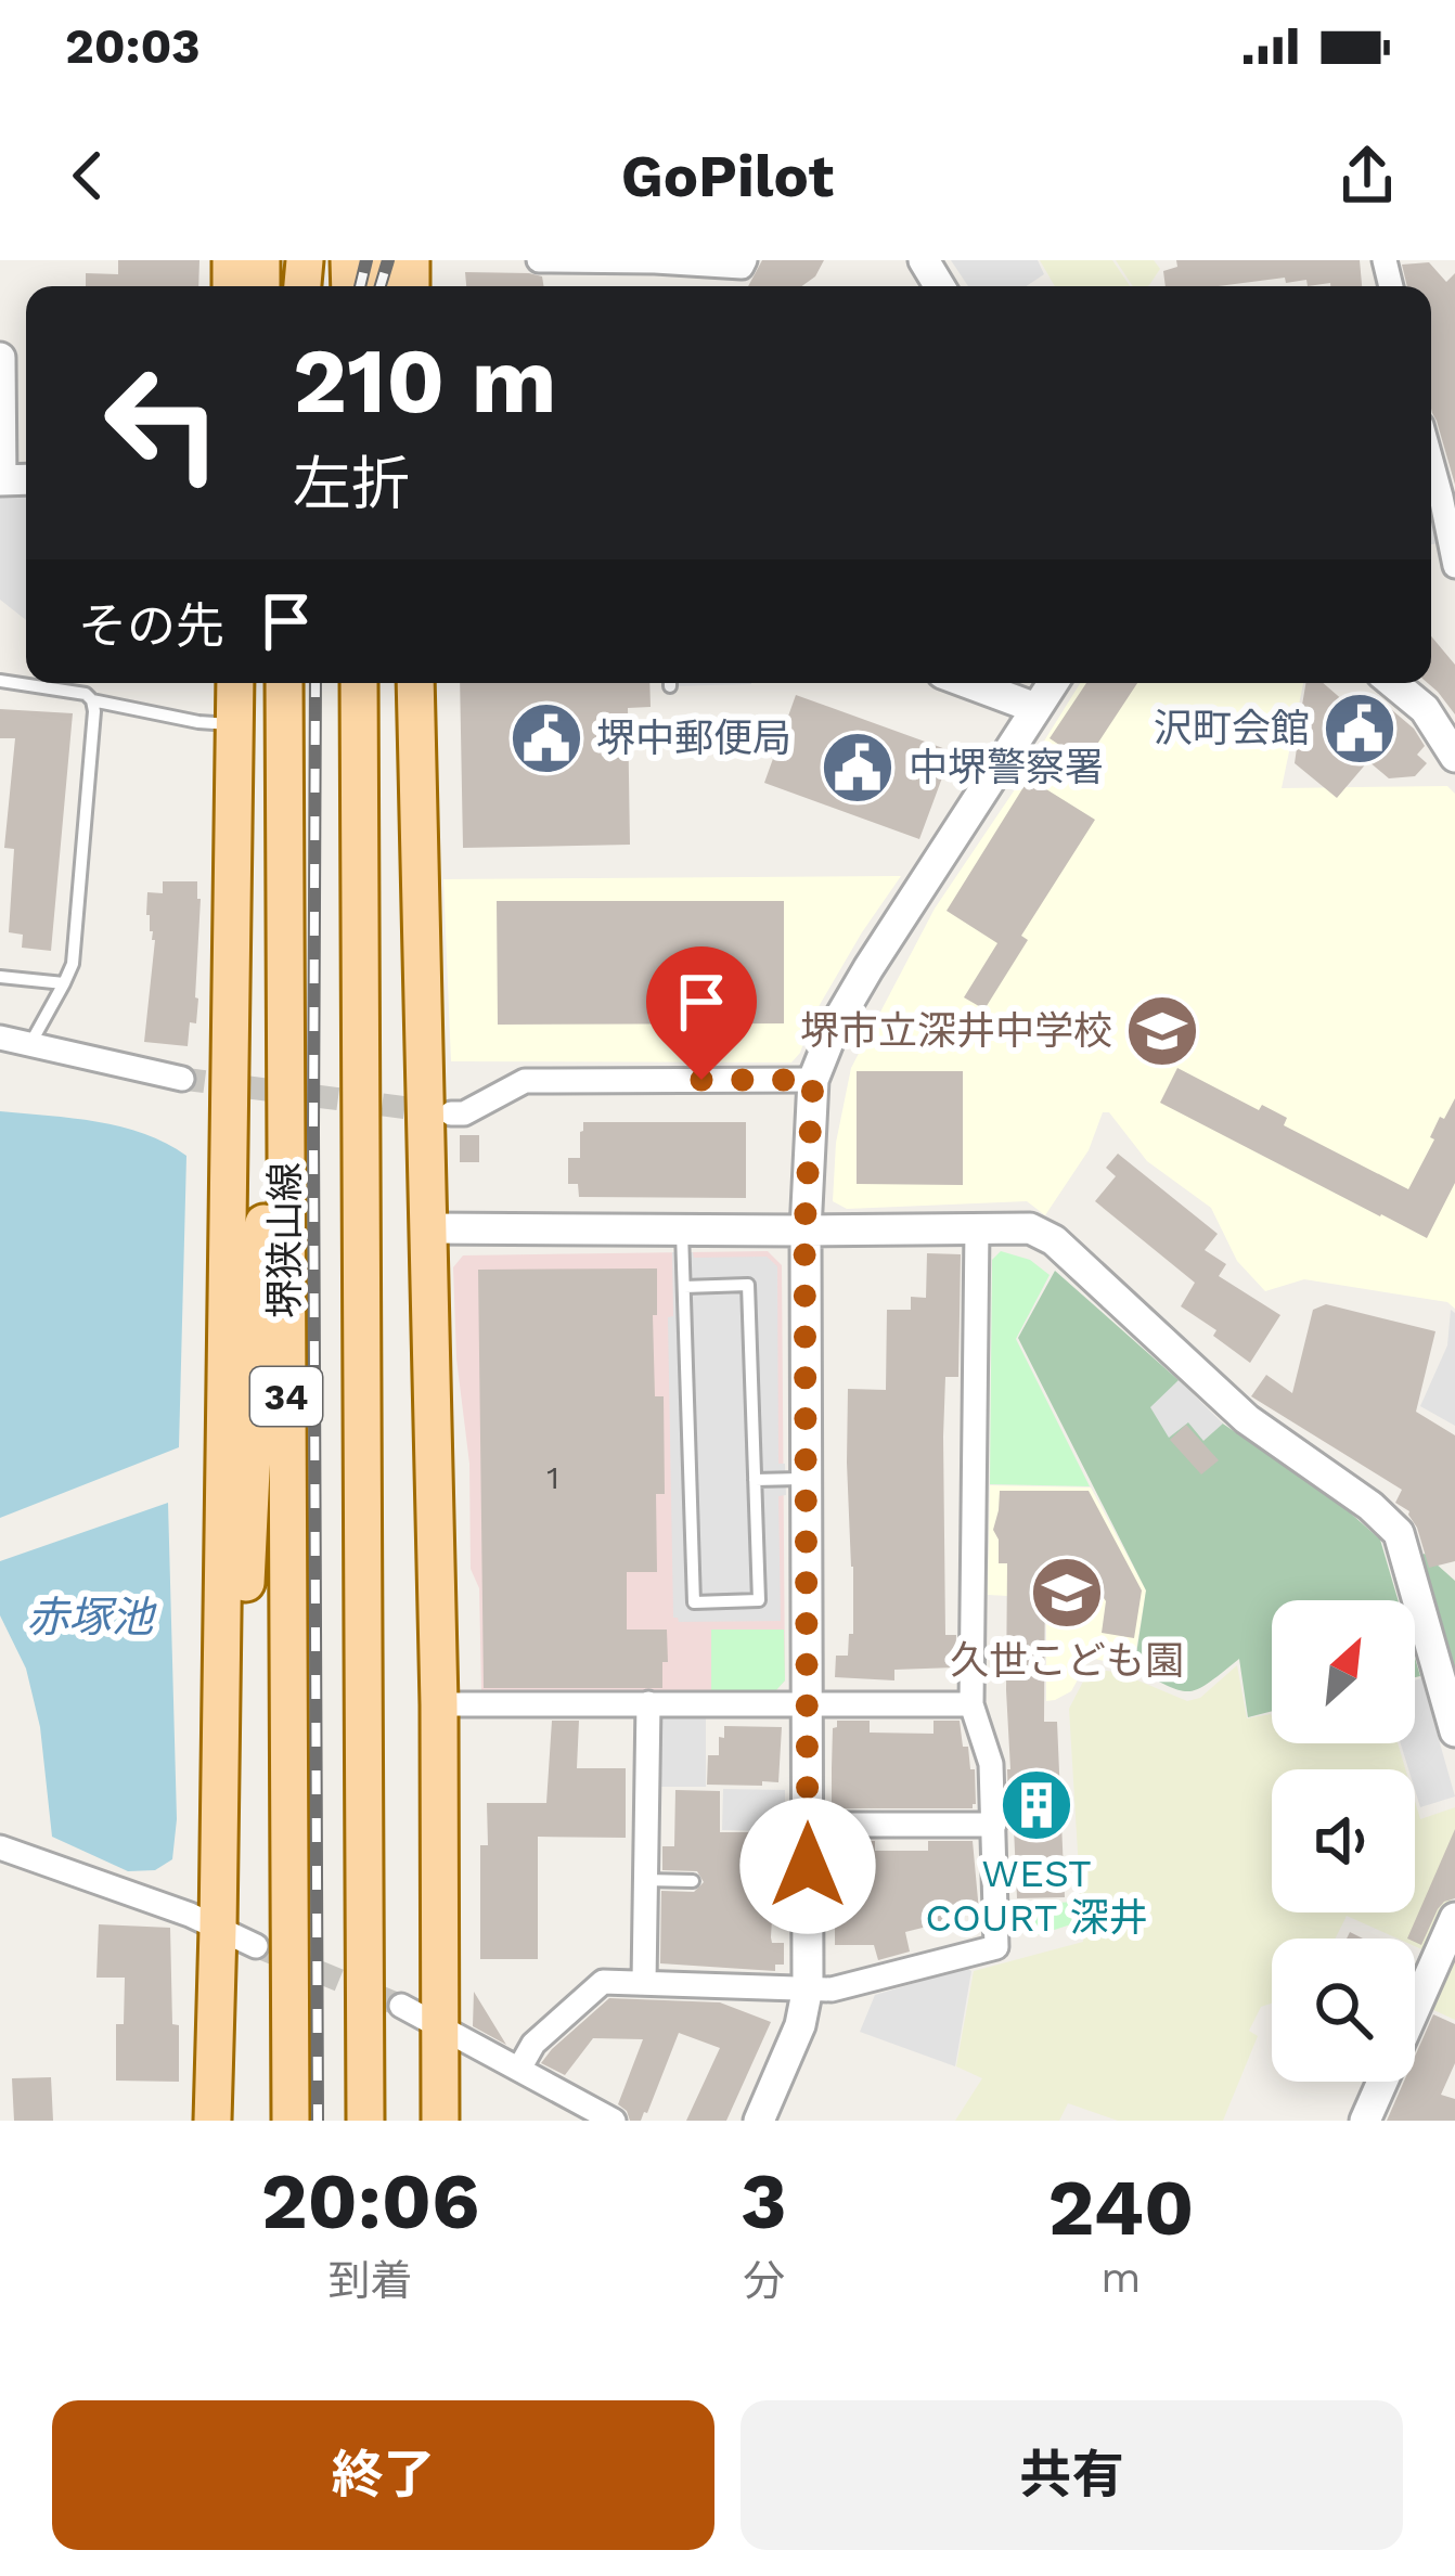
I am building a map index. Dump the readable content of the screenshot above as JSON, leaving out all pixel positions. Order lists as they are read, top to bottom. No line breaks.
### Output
{"streets":{"main road":["堺狭山線","34"]},"water":["赤塚池"],"places":{"public building":["沢町会館","堺中郵便局","中堺警察署"],"school or university":["堺市立深井中学校","久世こども園"],"building":["WEST COURT 深井"]},"house_numbers":["1"],"north":"top right","page":{"status":"20:03","header":"GoPilot","turn":["210 m","左折"],"then":"その先","eta":["20:06","到着","3","分","240","m"],"buttons":["終了","共有"]}}
